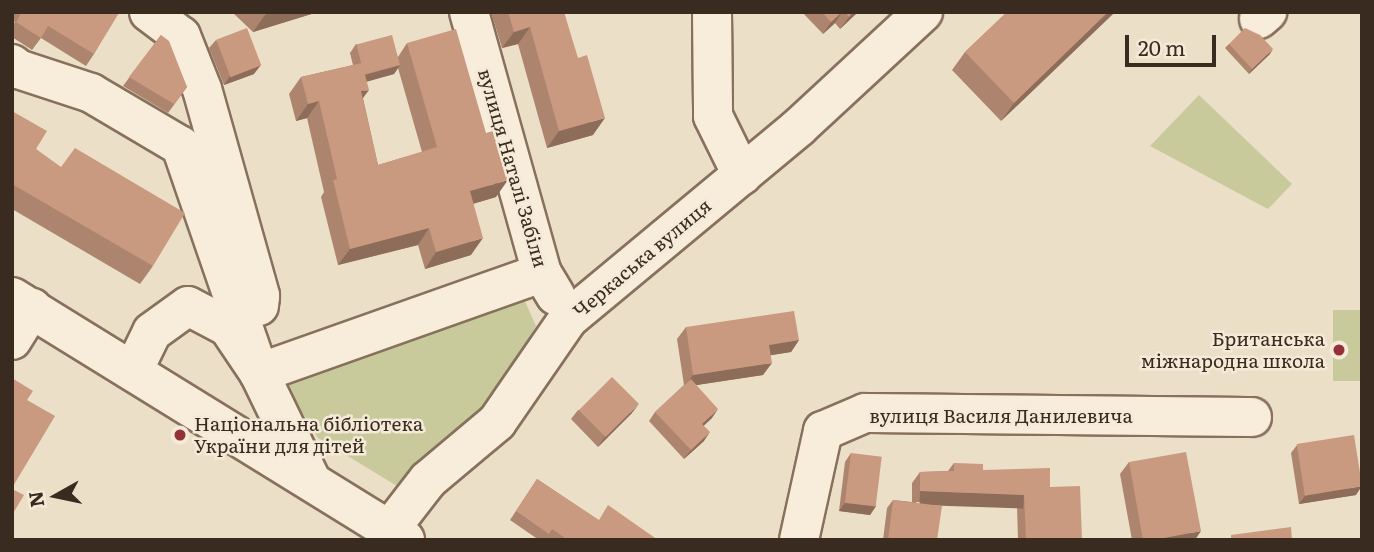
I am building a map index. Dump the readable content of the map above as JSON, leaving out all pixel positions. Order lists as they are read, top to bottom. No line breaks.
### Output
{"streets":{"street":["вулиця Наталі Забіли","Черкаська вулиця","вулиця Василя Данилевича"]},"crossings":[["вулиця Наталі Забіли","Черкаська вулиця"]],"places":["Британська міжнародна школа","Національна бібліотека України для дітей"],"scale_bar":"20 m","north":"left"}
